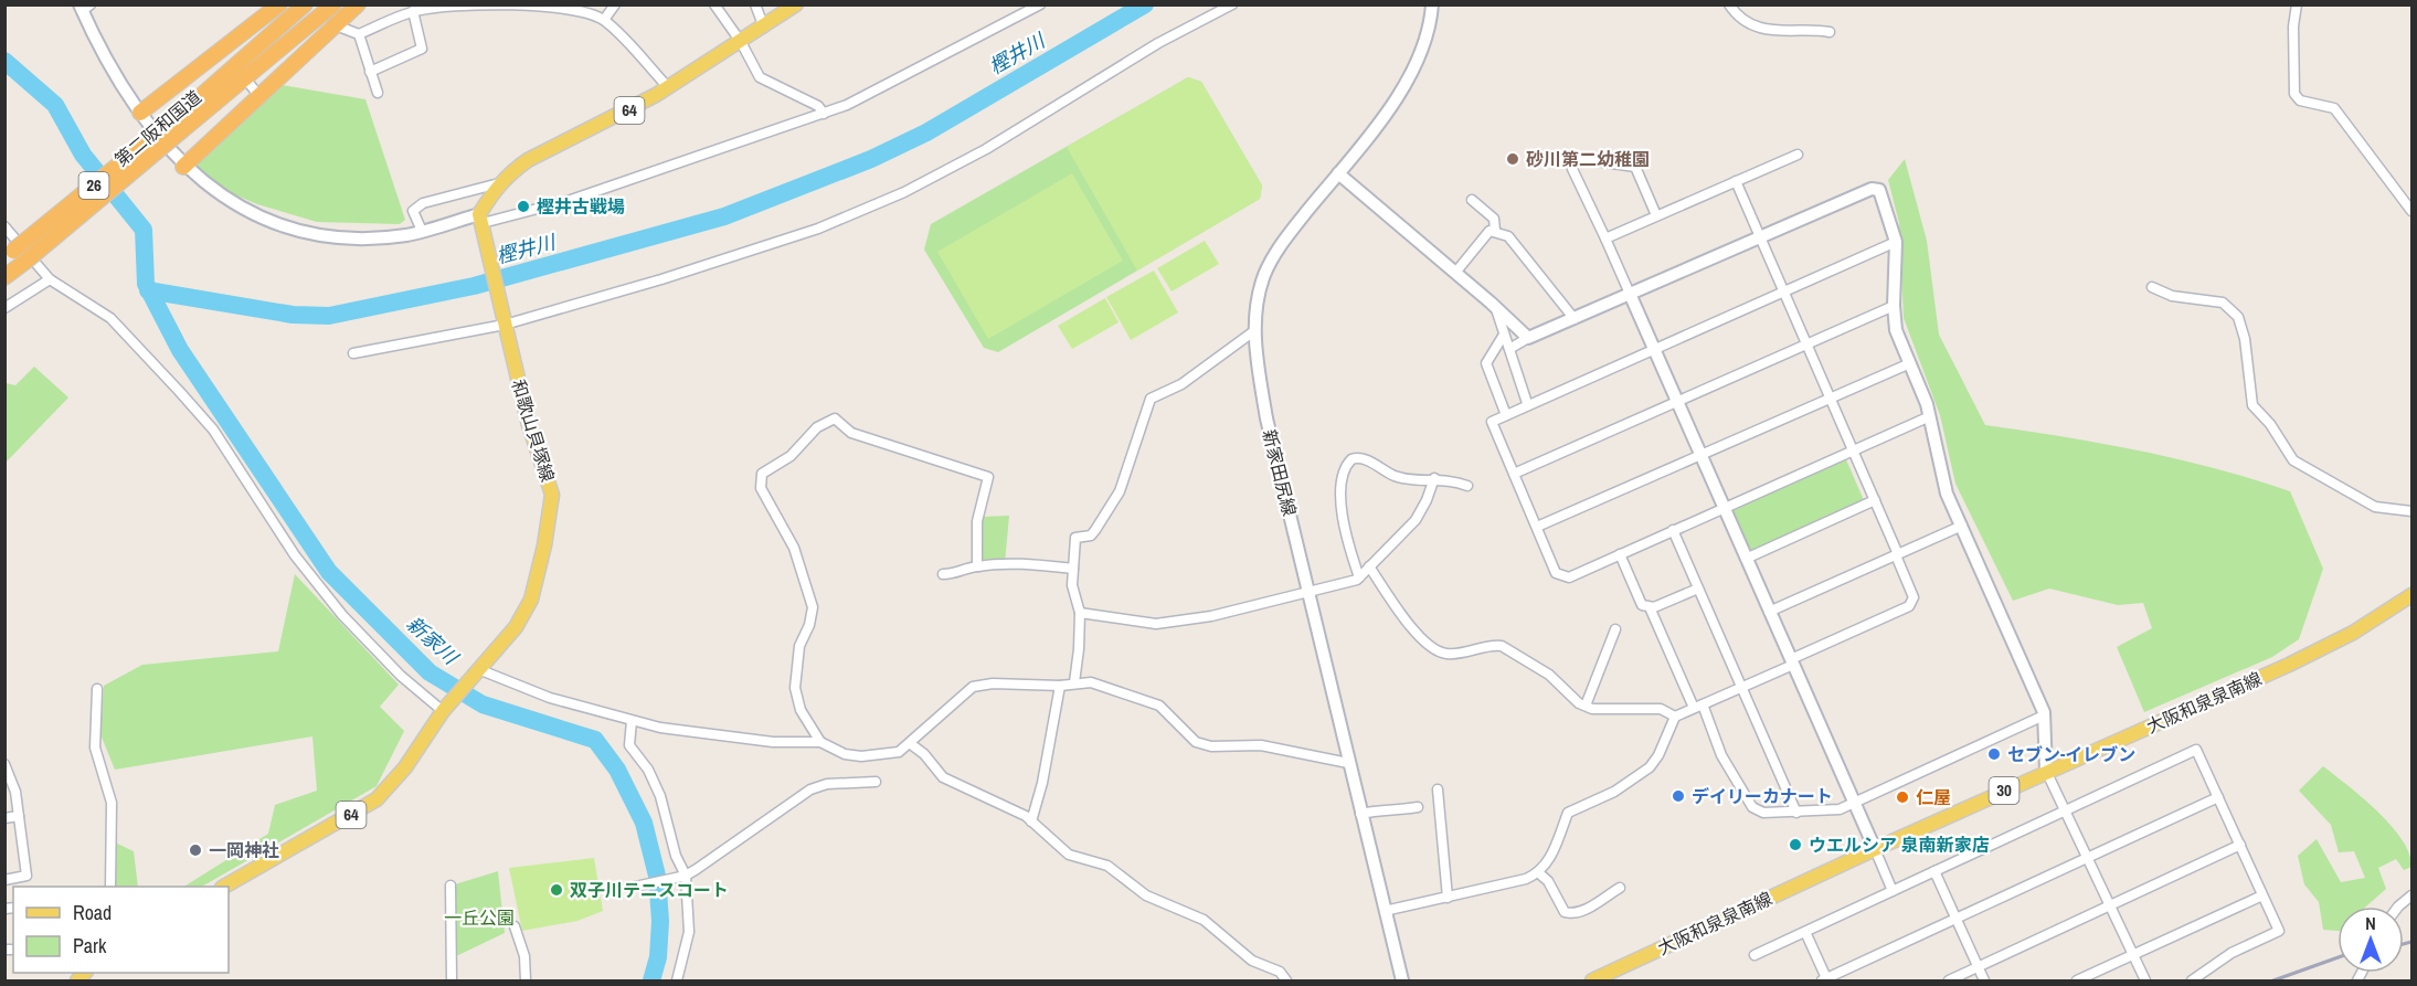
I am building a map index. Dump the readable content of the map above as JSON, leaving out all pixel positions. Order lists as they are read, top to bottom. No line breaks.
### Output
{"streets":{"highway":["第二阪和国道","26"],"main road":["64","和歌山貝塚線","大阪和泉泉南線","30"],"street":["新家田尻線"]},"crossings":[["64","和歌山貝塚線"]],"water":["樫井川","新家川"],"parks":["一丘公園"],"places":["砂川第二幼稚園","樫井古戦場","セブン-イレブン","デイリーカナート","仁屋","ウエルシア 泉南新家店","一岡神社","双子川テニスコート"],"legend":["Road","Park"],"north":"top"}
